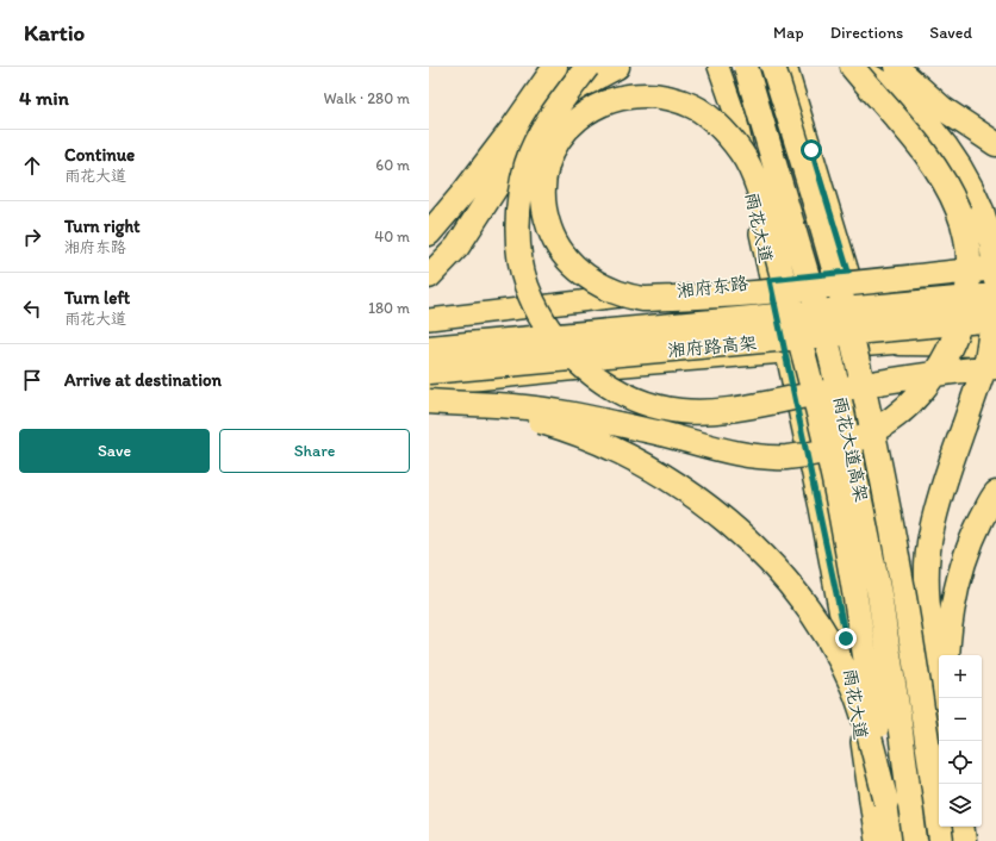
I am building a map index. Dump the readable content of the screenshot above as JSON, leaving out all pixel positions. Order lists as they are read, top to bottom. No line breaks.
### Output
{"streets":{"highway":["湘府路高架","雨花大道高架"],"main road":["雨花大道","湘府东路"]},"crossings":[["雨花大道","湘府东路"]],"page":{"header":"Kartio","nav":["Map","Directions","Saved"],"heading":["4 min","Walk · 280 m"],"list":[["Continue","雨花大道","60 m"],["Turn right","湘府东路","40 m"],["Turn left","雨花大道","180 m"],"Arrive at destination"],"buttons":["Save","Share"],"map_buttons":["+","−"]}}
